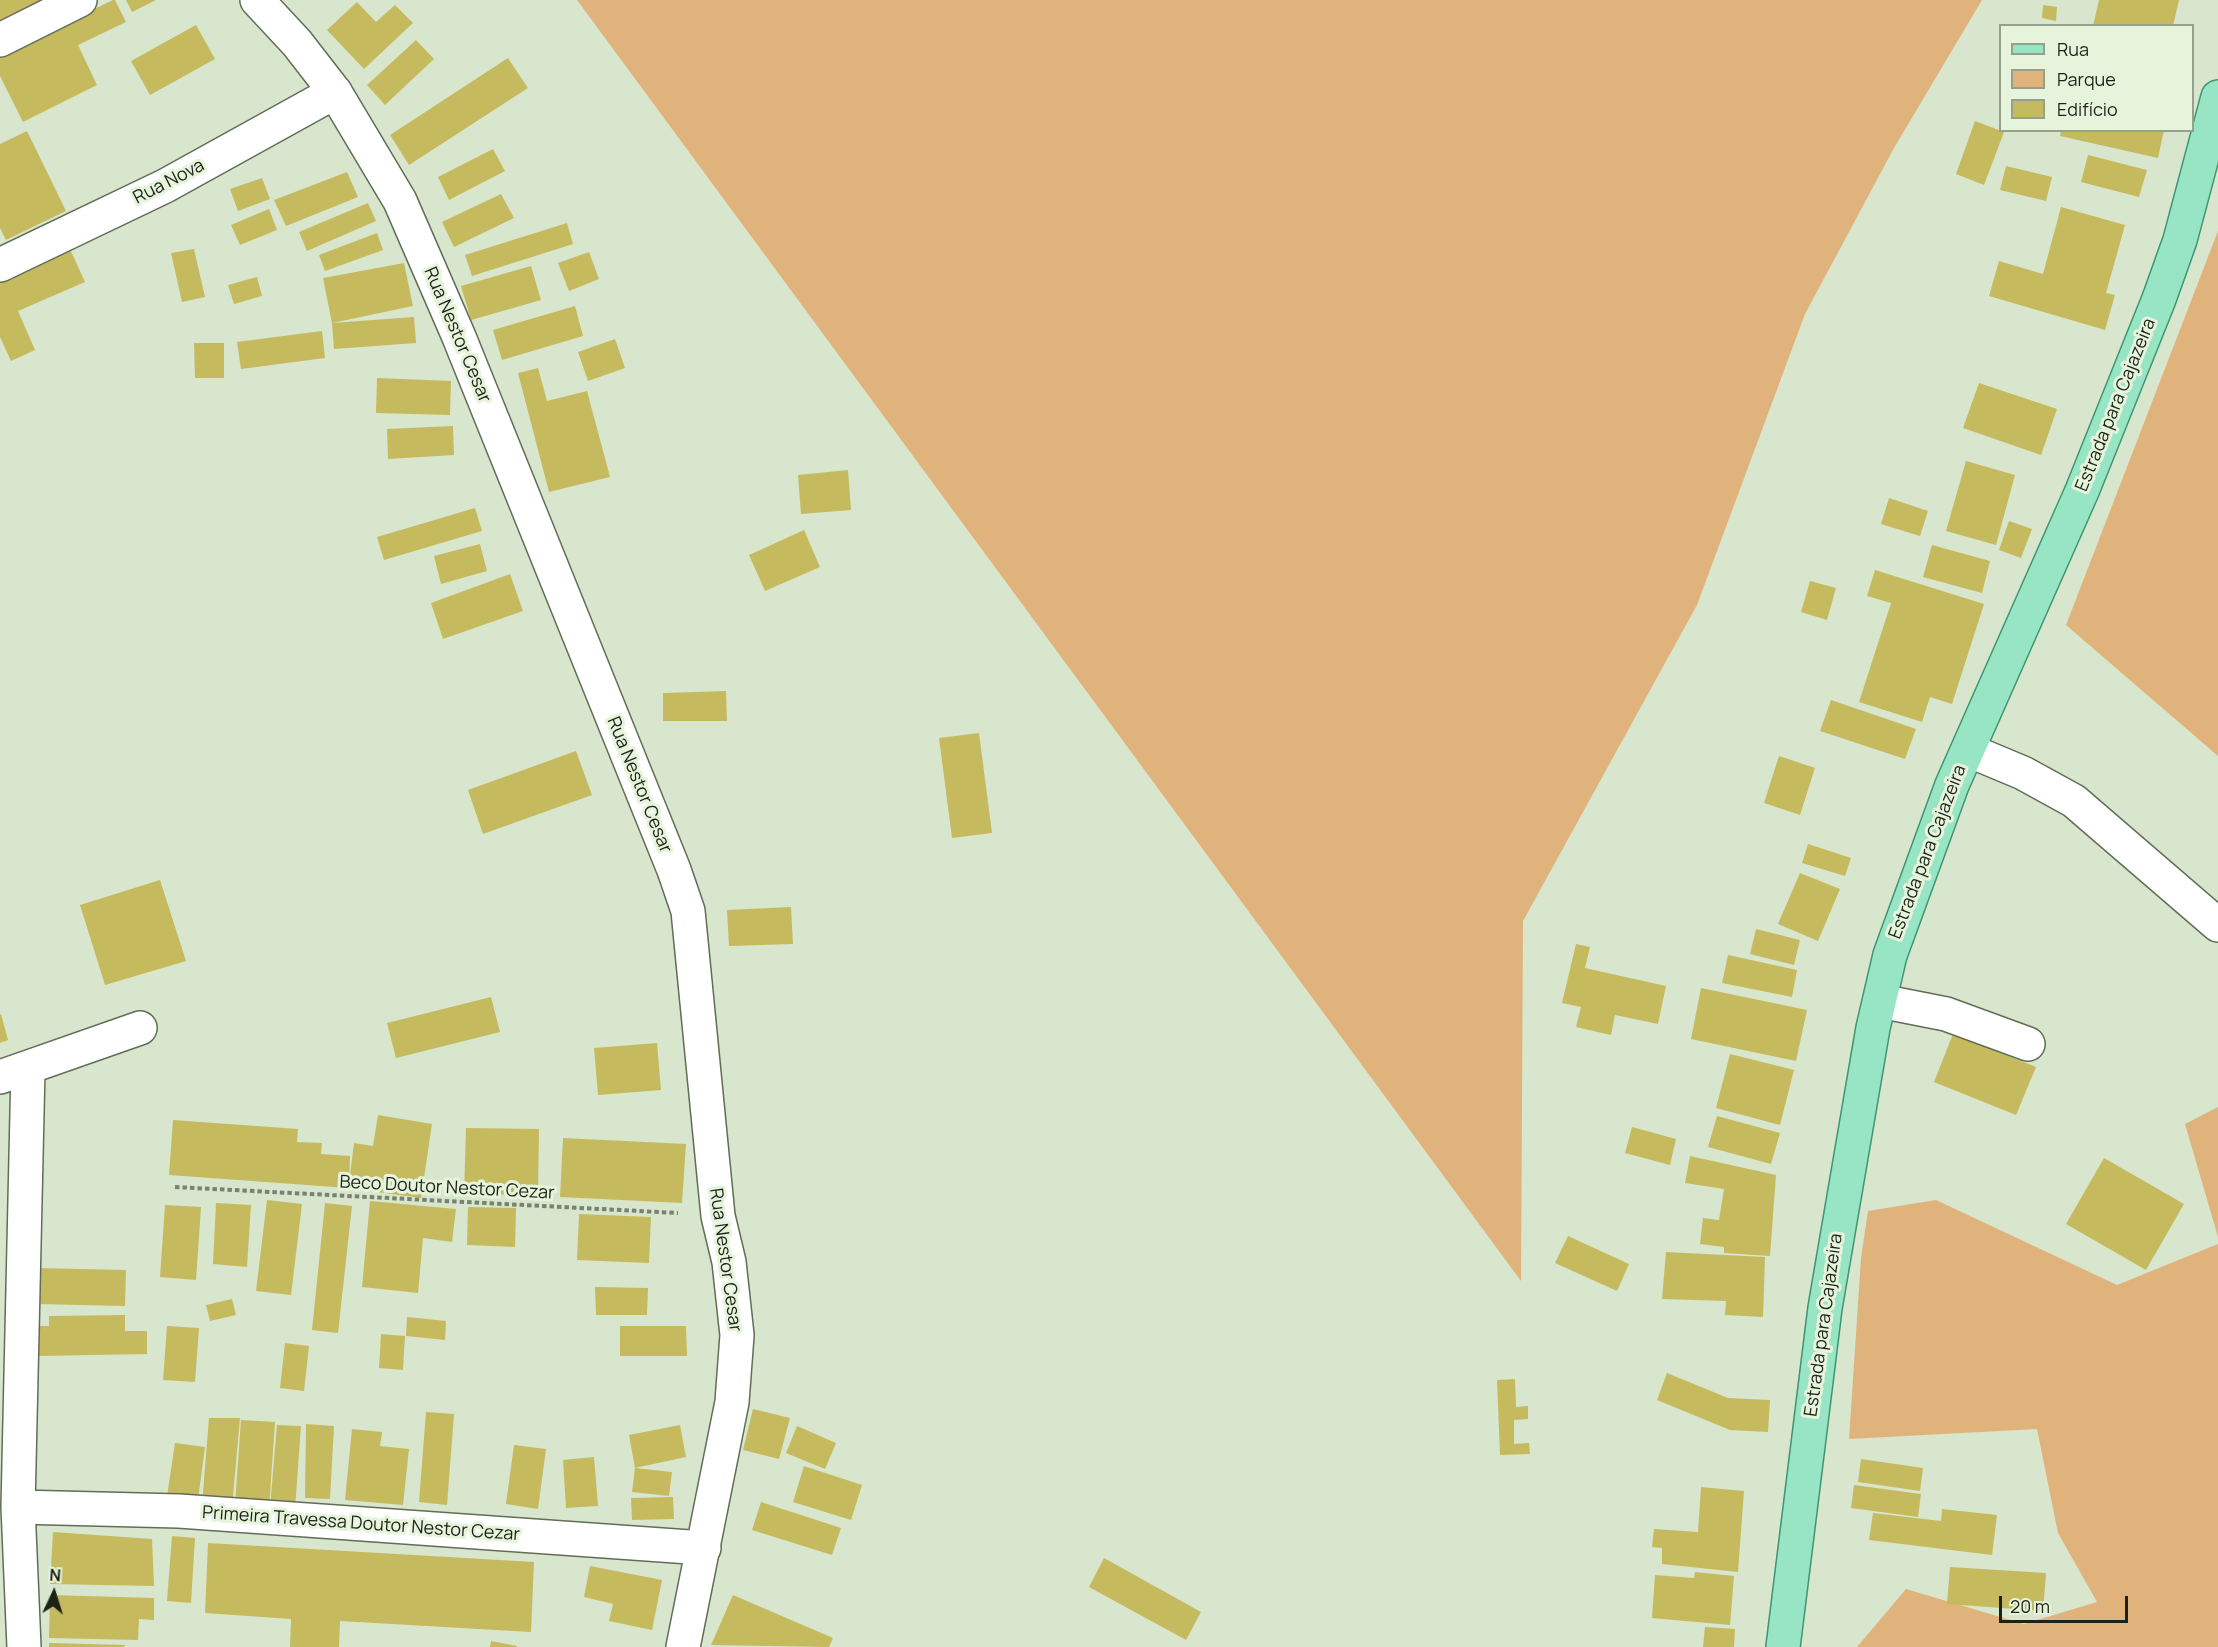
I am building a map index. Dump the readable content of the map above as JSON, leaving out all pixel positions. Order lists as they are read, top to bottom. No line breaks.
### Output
{"streets":{"main road":["Estrada para Cajazeira"],"street":["Rua Nova","Rua Nestor Cesar","Primeira Travessa Doutor Nestor Cezar"],"path":["Beco Doutor Nestor Cezar"]},"crossings":[["Rua Nova","Rua Nestor Cesar"],["Rua Nestor Cesar","Beco Doutor Nestor Cezar"],["Rua Nestor Cesar","Primeira Travessa Doutor Nestor Cezar"]],"legend":["Rua","Parque","Edifício"],"scale_bar":"20 m","north":"top"}
